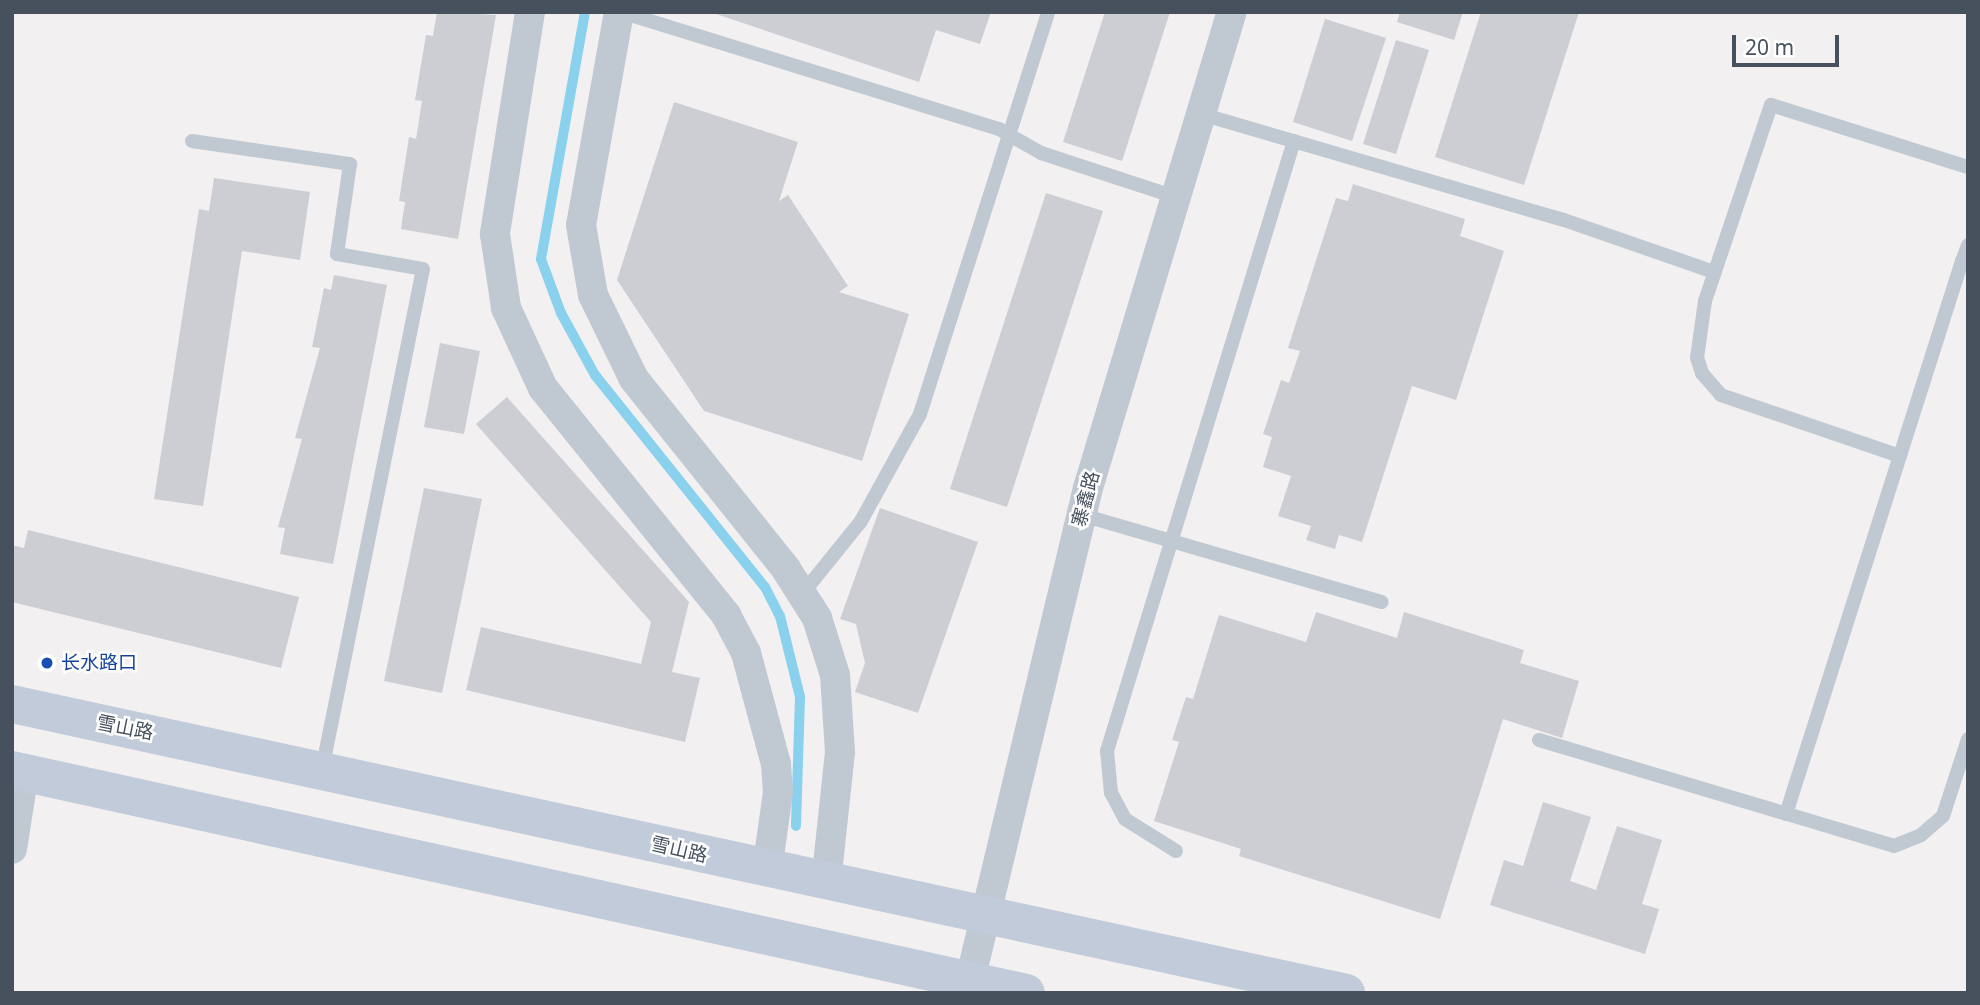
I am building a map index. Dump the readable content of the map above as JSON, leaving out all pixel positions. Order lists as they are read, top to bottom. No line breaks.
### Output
{"streets":{"main road":["雪山路"],"street":["寨鑫路"]},"crossings":[["寨鑫路","雪山路"]],"places":["长水路口"],"scale_bar":"20 m"}
